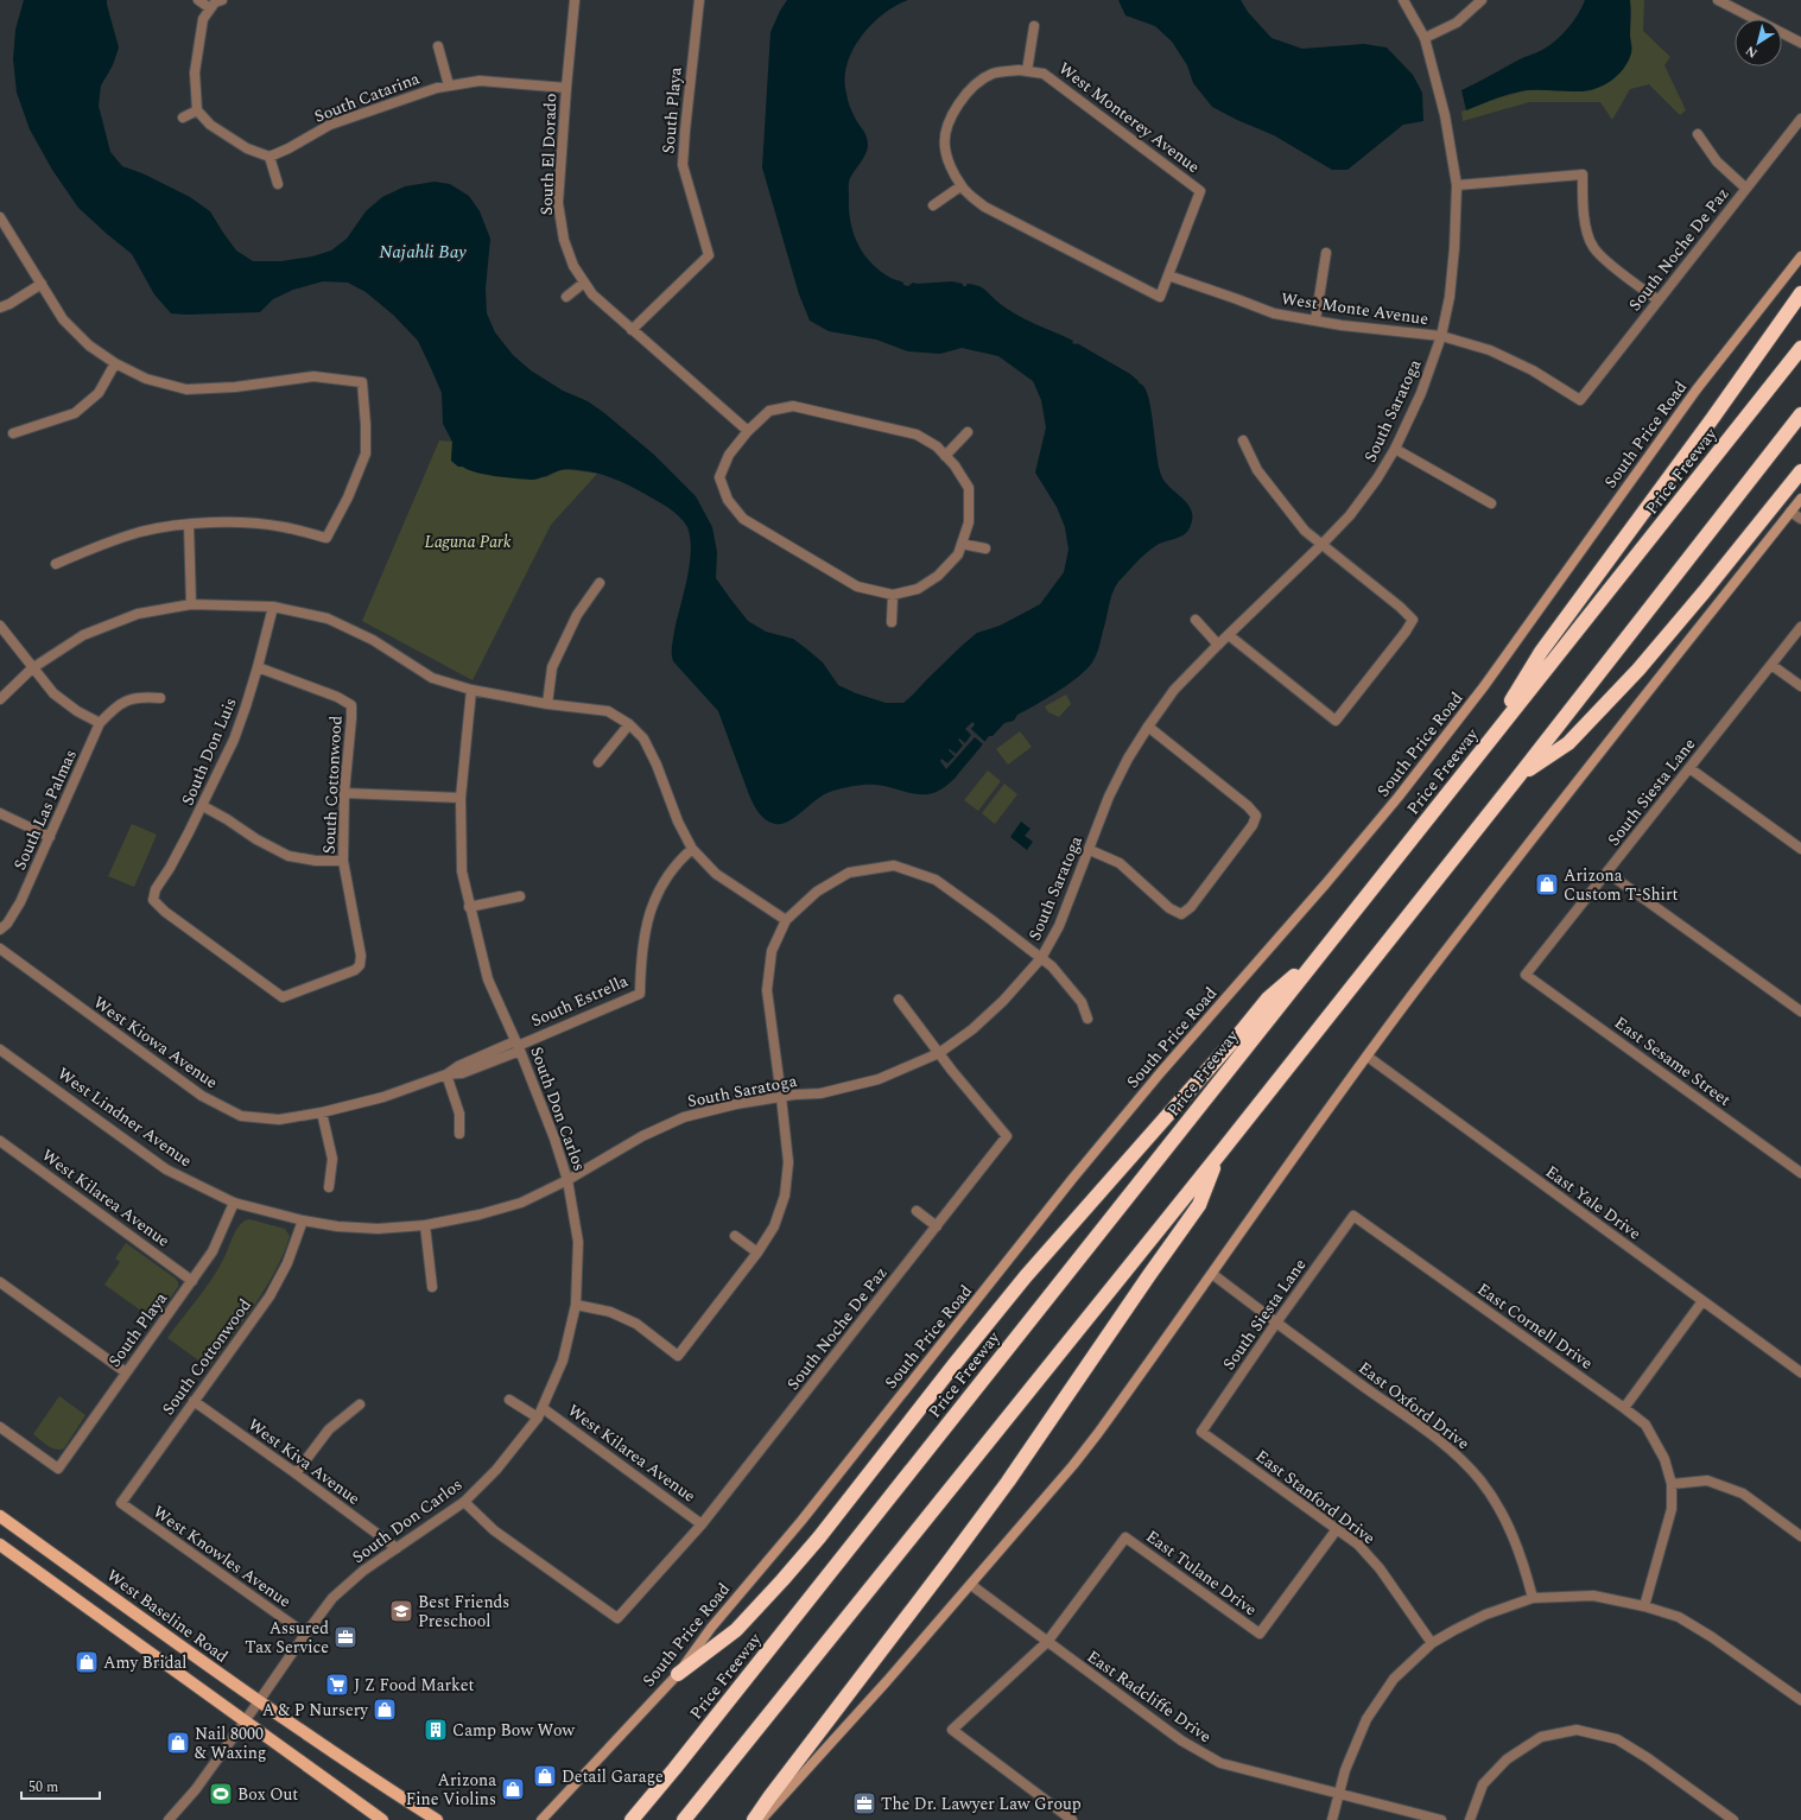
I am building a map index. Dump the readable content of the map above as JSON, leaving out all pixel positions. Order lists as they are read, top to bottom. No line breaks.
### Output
{"streets":{"highway":["Price Freeway"],"main road":["South Price Road","West Baseline Road"],"street":["South Catarina","South Playa","West Monterey Avenue","South El Dorado","South Noche De Paz","West Monte Avenue","South Saratoga","South Don Luis","South Cottonwood","South Siesta Lane","South Las Palmas","South Estrella","West Kiowa Avenue","East Sesame Street","South Don Carlos","West Lindner Avenue","West Kilarea Avenue","East Yale Drive","East Cornell Drive","East Oxford Drive","West Kiva Avenue","East Stanford Drive","West Knowles Avenue","East Tulane Drive","East Radcliffe Drive"]},"crossings":[["South Catarina","South El Dorado"],["South Playa","South El Dorado"],["South Playa","West Lindner Avenue"],["South Playa","West Kilarea Avenue"],["West Monterey Avenue","West Monte Avenue"],["South Noche De Paz","West Monte Avenue"],["South Noche De Paz","South Saratoga"],["South Noche De Paz","South Don Carlos"],["South Noche De Paz","West Kilarea Avenue"],["West Monte Avenue","South Saratoga"],["South Saratoga","South Don Carlos"],["South Saratoga","West Lindner Avenue"],["South Don Luis","South Cottonwood"],["South Cottonwood","West Lindner Avenue"],["South Cottonwood","West Kiva Avenue"],["South Cottonwood","West Knowles Avenue"],["South Siesta Lane","East Sesame Street"],["South Siesta Lane","East Cornell Drive"],["South Siesta Lane","East Oxford Drive"],["South Siesta Lane","East Stanford Drive"],["South Estrella","West Kiowa Avenue"],["South Estrella","South Don Carlos"],["West Kiowa Avenue","South Don Carlos"],["South Don Carlos","West Lindner Avenue"],["South Don Carlos","West Kilarea Avenue"],["South Don Carlos","West Kiva Avenue"],["South Don Carlos","West Knowles Avenue"],["South Don Carlos","West Baseline Road"],["East Stanford Drive","East Tulane Drive"],["East Tulane Drive","East Radcliffe Drive"]],"water":["Najahli Bay"],"parks":["Laguna Park"],"places":{"shop":["Arizona Custom T-Shirt","Amy Bridal","A & P Nursery","Nail 8000 & Waxing","Detail Garage","Arizona Fine Violins"],"school or university":["Best Friends Preschool"],"office":["Assured Tax Service","The Dr. Lawyer Law Group"],"supermarket":["J Z Food Market"],"building":["Camp Bow Wow"],"sports":["Box Out"]},"scale_bar":"50 m","north":"bottom left"}
